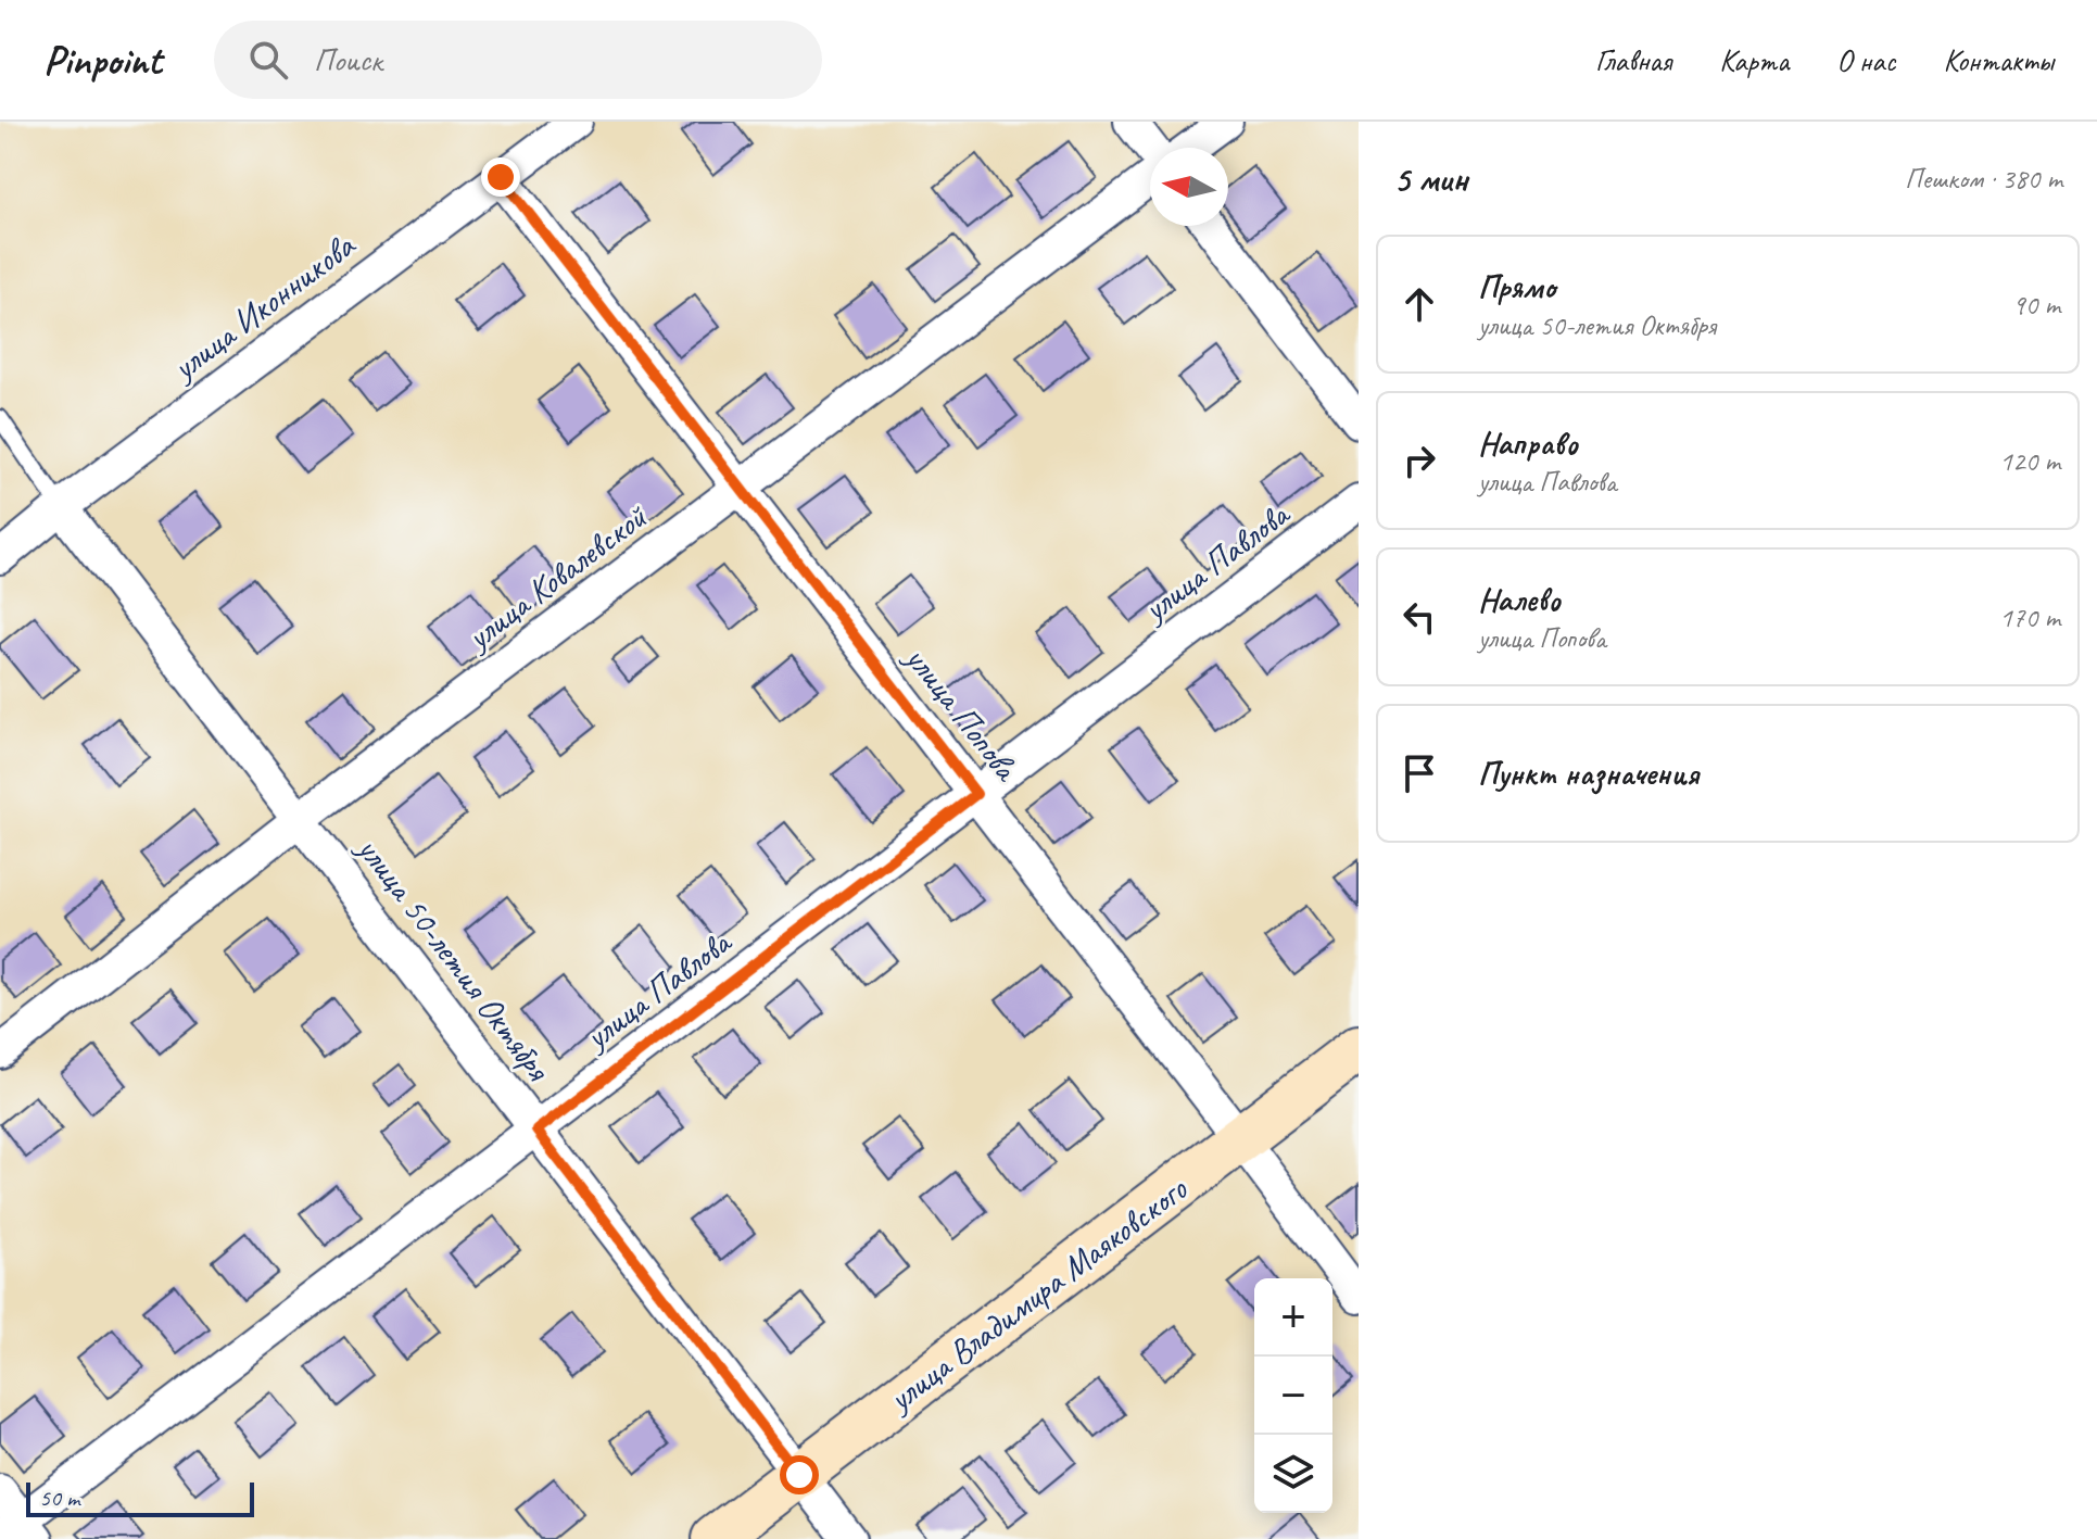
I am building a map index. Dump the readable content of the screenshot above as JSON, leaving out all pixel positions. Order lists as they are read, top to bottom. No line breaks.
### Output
{"streets":{"street":["улица Иконникова","улица Павлова","улица Ковалевской","улица Попова","улица 50-летия Октября","улица Владимира Маяковского"]},"crossings":[["улица Иконникова","улица Попова"],["улица Иконникова","улица 50-летия Октября"],["улица Павлова","улица Попова"],["улица Павлова","улица 50-летия Октября"],["улица Ковалевской","улица Попова"],["улица Ковалевской","улица 50-летия Октября"],["улица Попова","улица Владимира Маяковского"],["улица 50-летия Октября","улица Владимира Маяковского"]],"scale_bar":"50 m","north":"left","page":{"header":"Pinpoint","search":"Поиск","nav":["Главная","Карта","О нас","Контакты"],"heading":["5 мин","Пешком · 380 m"],"list":[["Прямо","улица 50-летия Октября","90 m"],["Направо","улица Павлова","120 m"],["Налево","улица Попова","170 m"],"Пункт назначения"],"map_buttons":["+","−"],"scale":"50 m"}}
